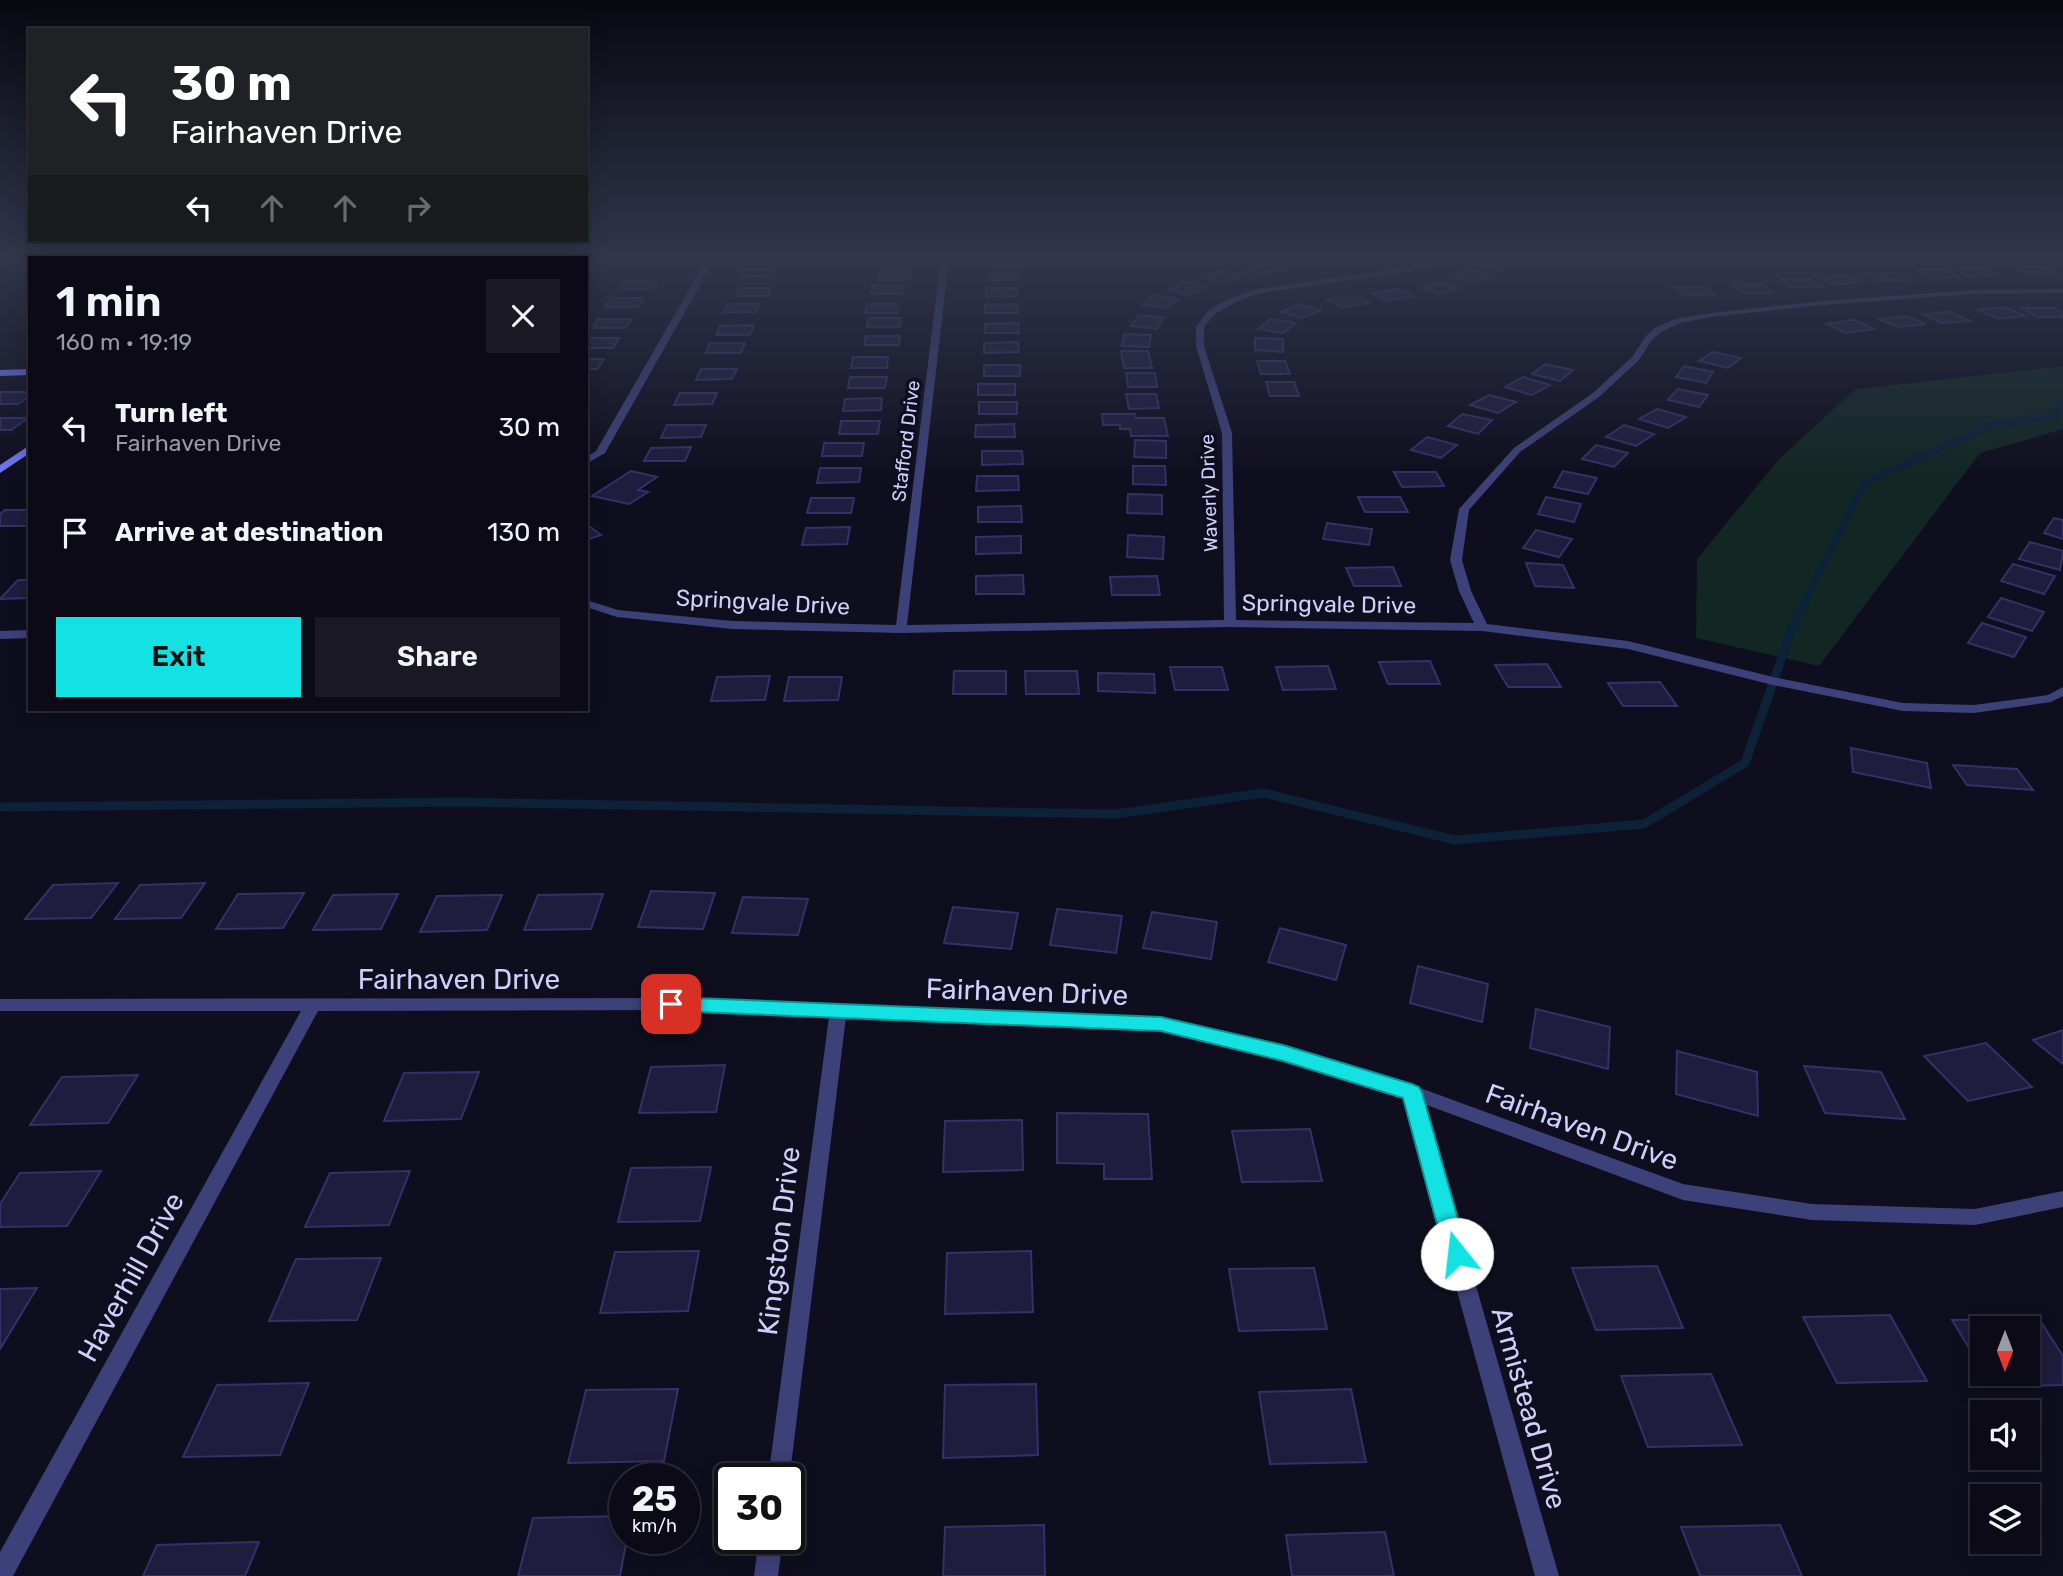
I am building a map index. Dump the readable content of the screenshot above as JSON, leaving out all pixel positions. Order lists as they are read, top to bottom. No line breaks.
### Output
{"streets":{"street":["Stafford Drive","Waverly Drive","Springvale Drive","Fairhaven Drive","Kingston Drive","Haverhill Drive","Armistead Drive"]},"crossings":[["Stafford Drive","Springvale Drive"],["Waverly Drive","Springvale Drive"],["Fairhaven Drive","Kingston Drive"],["Fairhaven Drive","Haverhill Drive"],["Fairhaven Drive","Armistead Drive"]],"north":"bottom","page":{"turn":["30 m","Fairhaven Drive"],"heading":["1 min","160 m · 19:19"],"list":[{"name":"Turn left","note":"Fairhaven Drive","value":"30 m"},{"name":"Arrive at destination","value":"130 m"}],"buttons":["Exit","Share"],"speed":"25 km/h","limit":"30"}}
